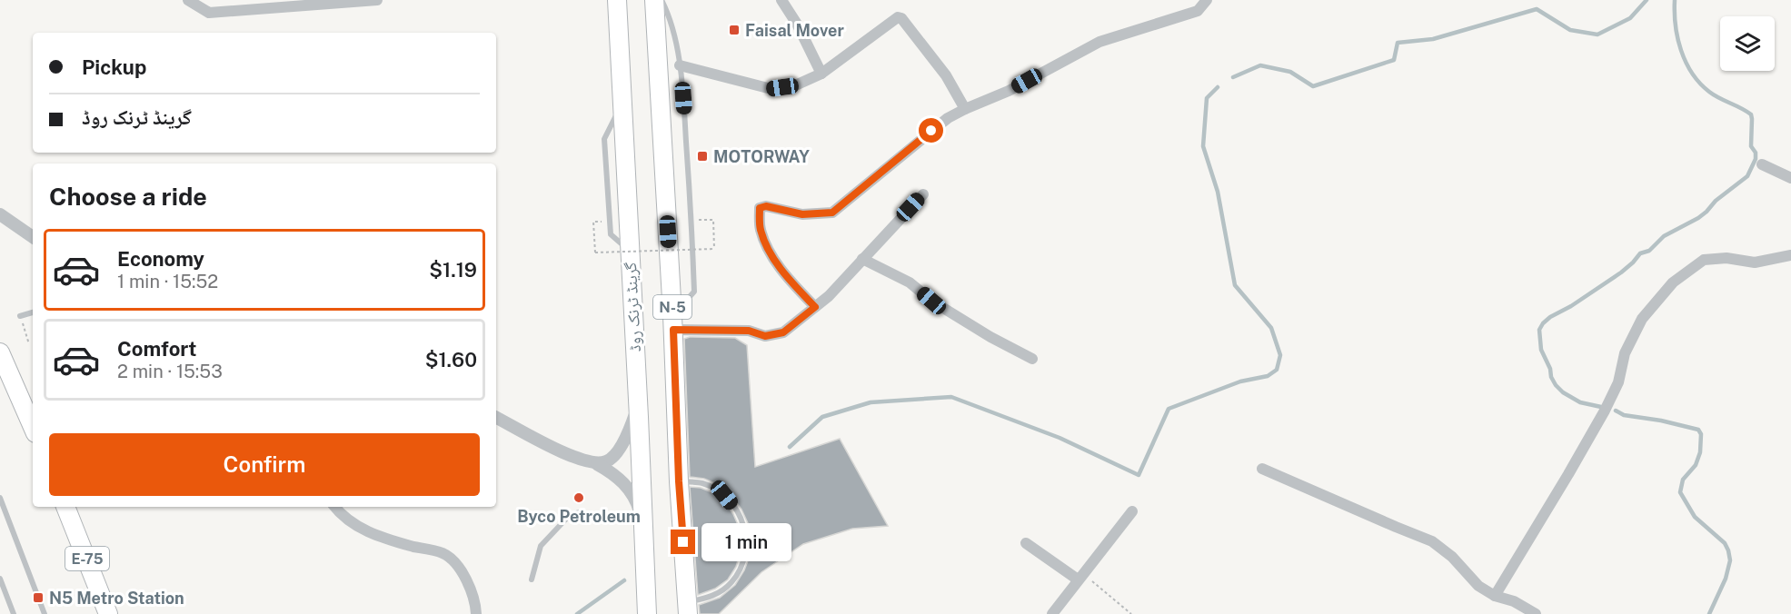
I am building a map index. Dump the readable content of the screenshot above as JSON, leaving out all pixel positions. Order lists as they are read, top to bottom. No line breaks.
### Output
{"streets":{"highway":["گرینڈ ٹرنک روڈ","N-5","E-75"]},"places":{"transit":["Faisal Mover","MOTORWAY","N5 Metro Station"],"other":["Byco Petroleum"]},"page":{"banner":["Pickup","گرینڈ ٹرنک روڈ"],"heading":"Choose a ride","list":[{"name":"Economy","note":"1 min · 15:52","value":"$1.19"},{"name":"Comfort","note":"2 min · 15:53","value":"$1.60"}],"buttons":"Confirm","bubble":"1 min"}}
